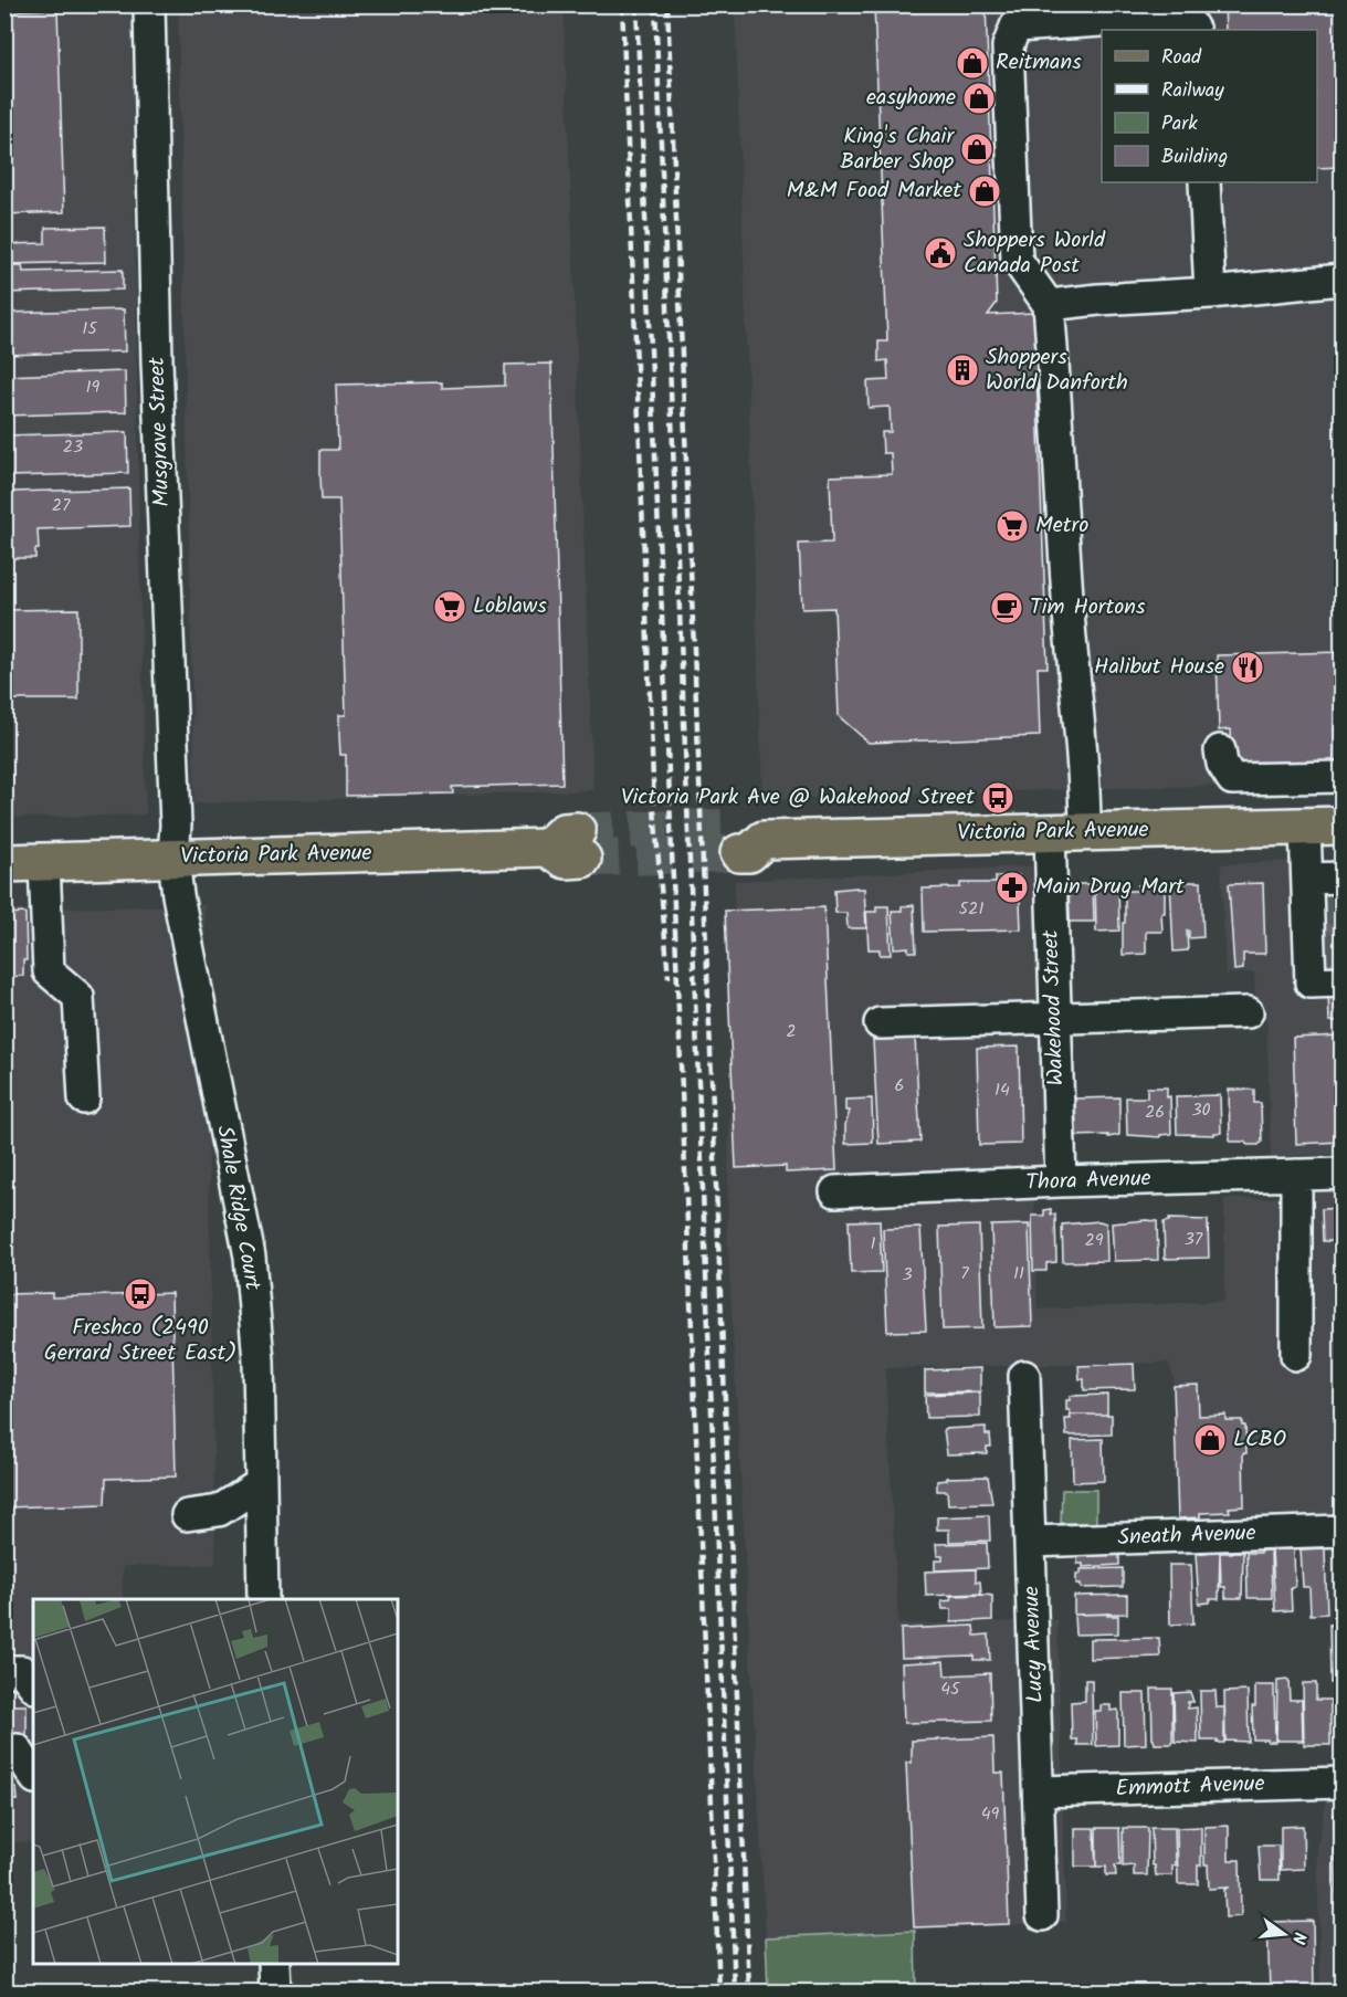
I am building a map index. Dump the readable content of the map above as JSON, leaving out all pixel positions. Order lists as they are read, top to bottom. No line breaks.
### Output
{"streets":{"main road":["Victoria Park Avenue"],"street":["Musgrave Street","Wakehood Street","Thora Avenue","Shale Ridge Court","Sneath Avenue","Lucy Avenue","Emmott Avenue"]},"crossings":[["Musgrave Street","Victoria Park Avenue"],["Musgrave Street","Shale Ridge Court"],["Victoria Park Avenue","Wakehood Street"],["Victoria Park Avenue","Shale Ridge Court"],["Wakehood Street","Thora Avenue"],["Sneath Avenue","Lucy Avenue"],["Lucy Avenue","Emmott Avenue"]],"places":{"shop":["Reitmans","easyhome","King's Chair Barber Shop","M&M Food Market","LCBO"],"public building":["Shoppers World Canada Post"],"building":["Shoppers World Danforth"],"supermarket":["Metro","Loblaws"],"cafe":["Tim Hortons"],"restaurant":["Halibut House"],"bus stop":["Victoria Park Ave @ Wakehood Street","Freshco (2490 Gerrard Street East)"],"pharmacy":["Main Drug Mart"]},"house_numbers":["15","19","23","27","521","2","6","14","30","26","37","29","1","7","11","3","45","49"],"legend":["Road","Railway","Park","Building"],"north":"right"}
